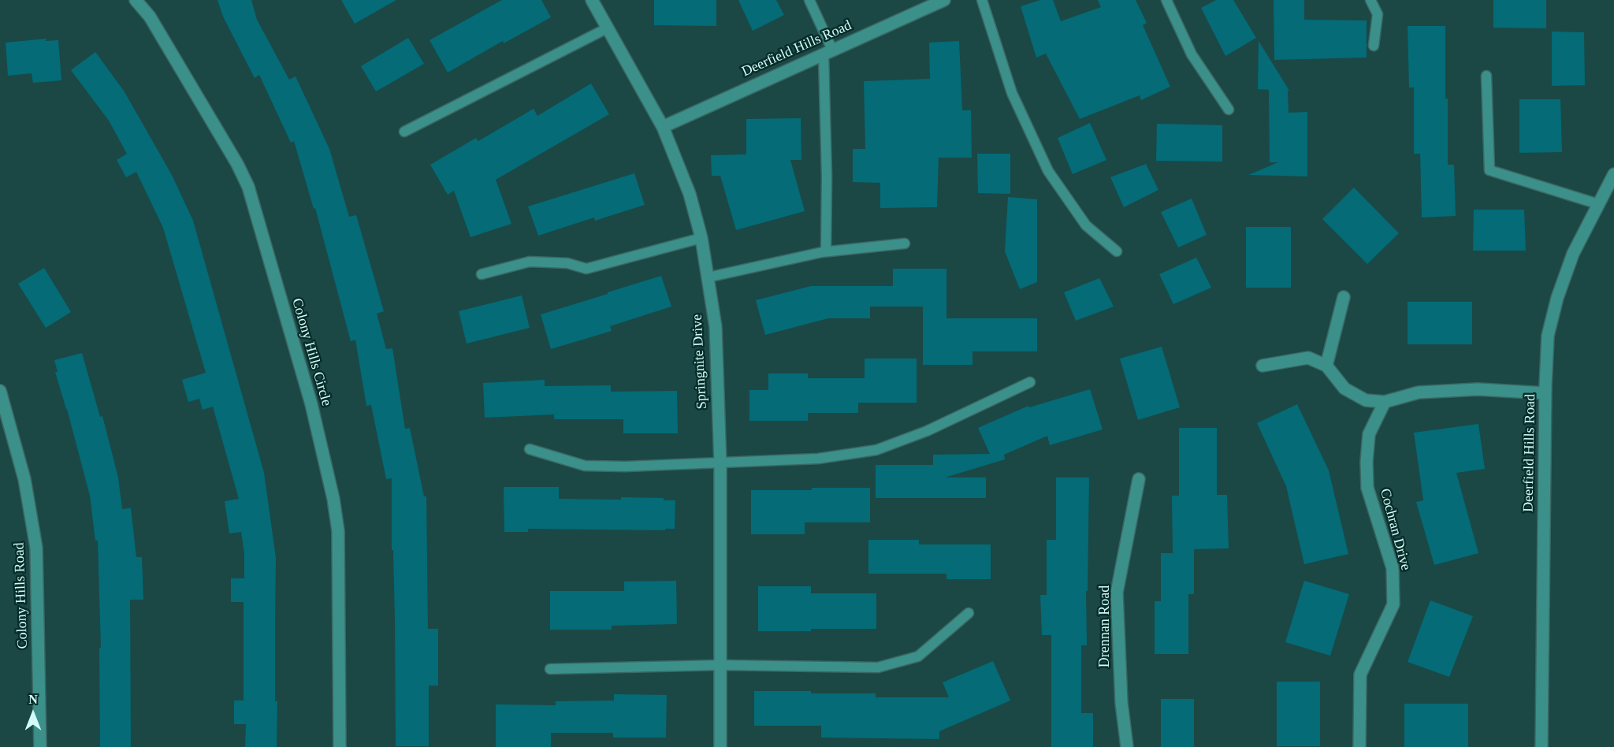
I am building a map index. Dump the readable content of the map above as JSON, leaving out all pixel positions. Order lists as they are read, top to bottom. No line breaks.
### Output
{"streets":{"street":["Deerfield Hills Road","Colony Hills Circle","Springnite Drive","Cochran Drive","Colony Hills Road","Drennan Road"]},"crossings":[["Deerfield Hills Road","Springnite Drive"]],"north":"top"}
